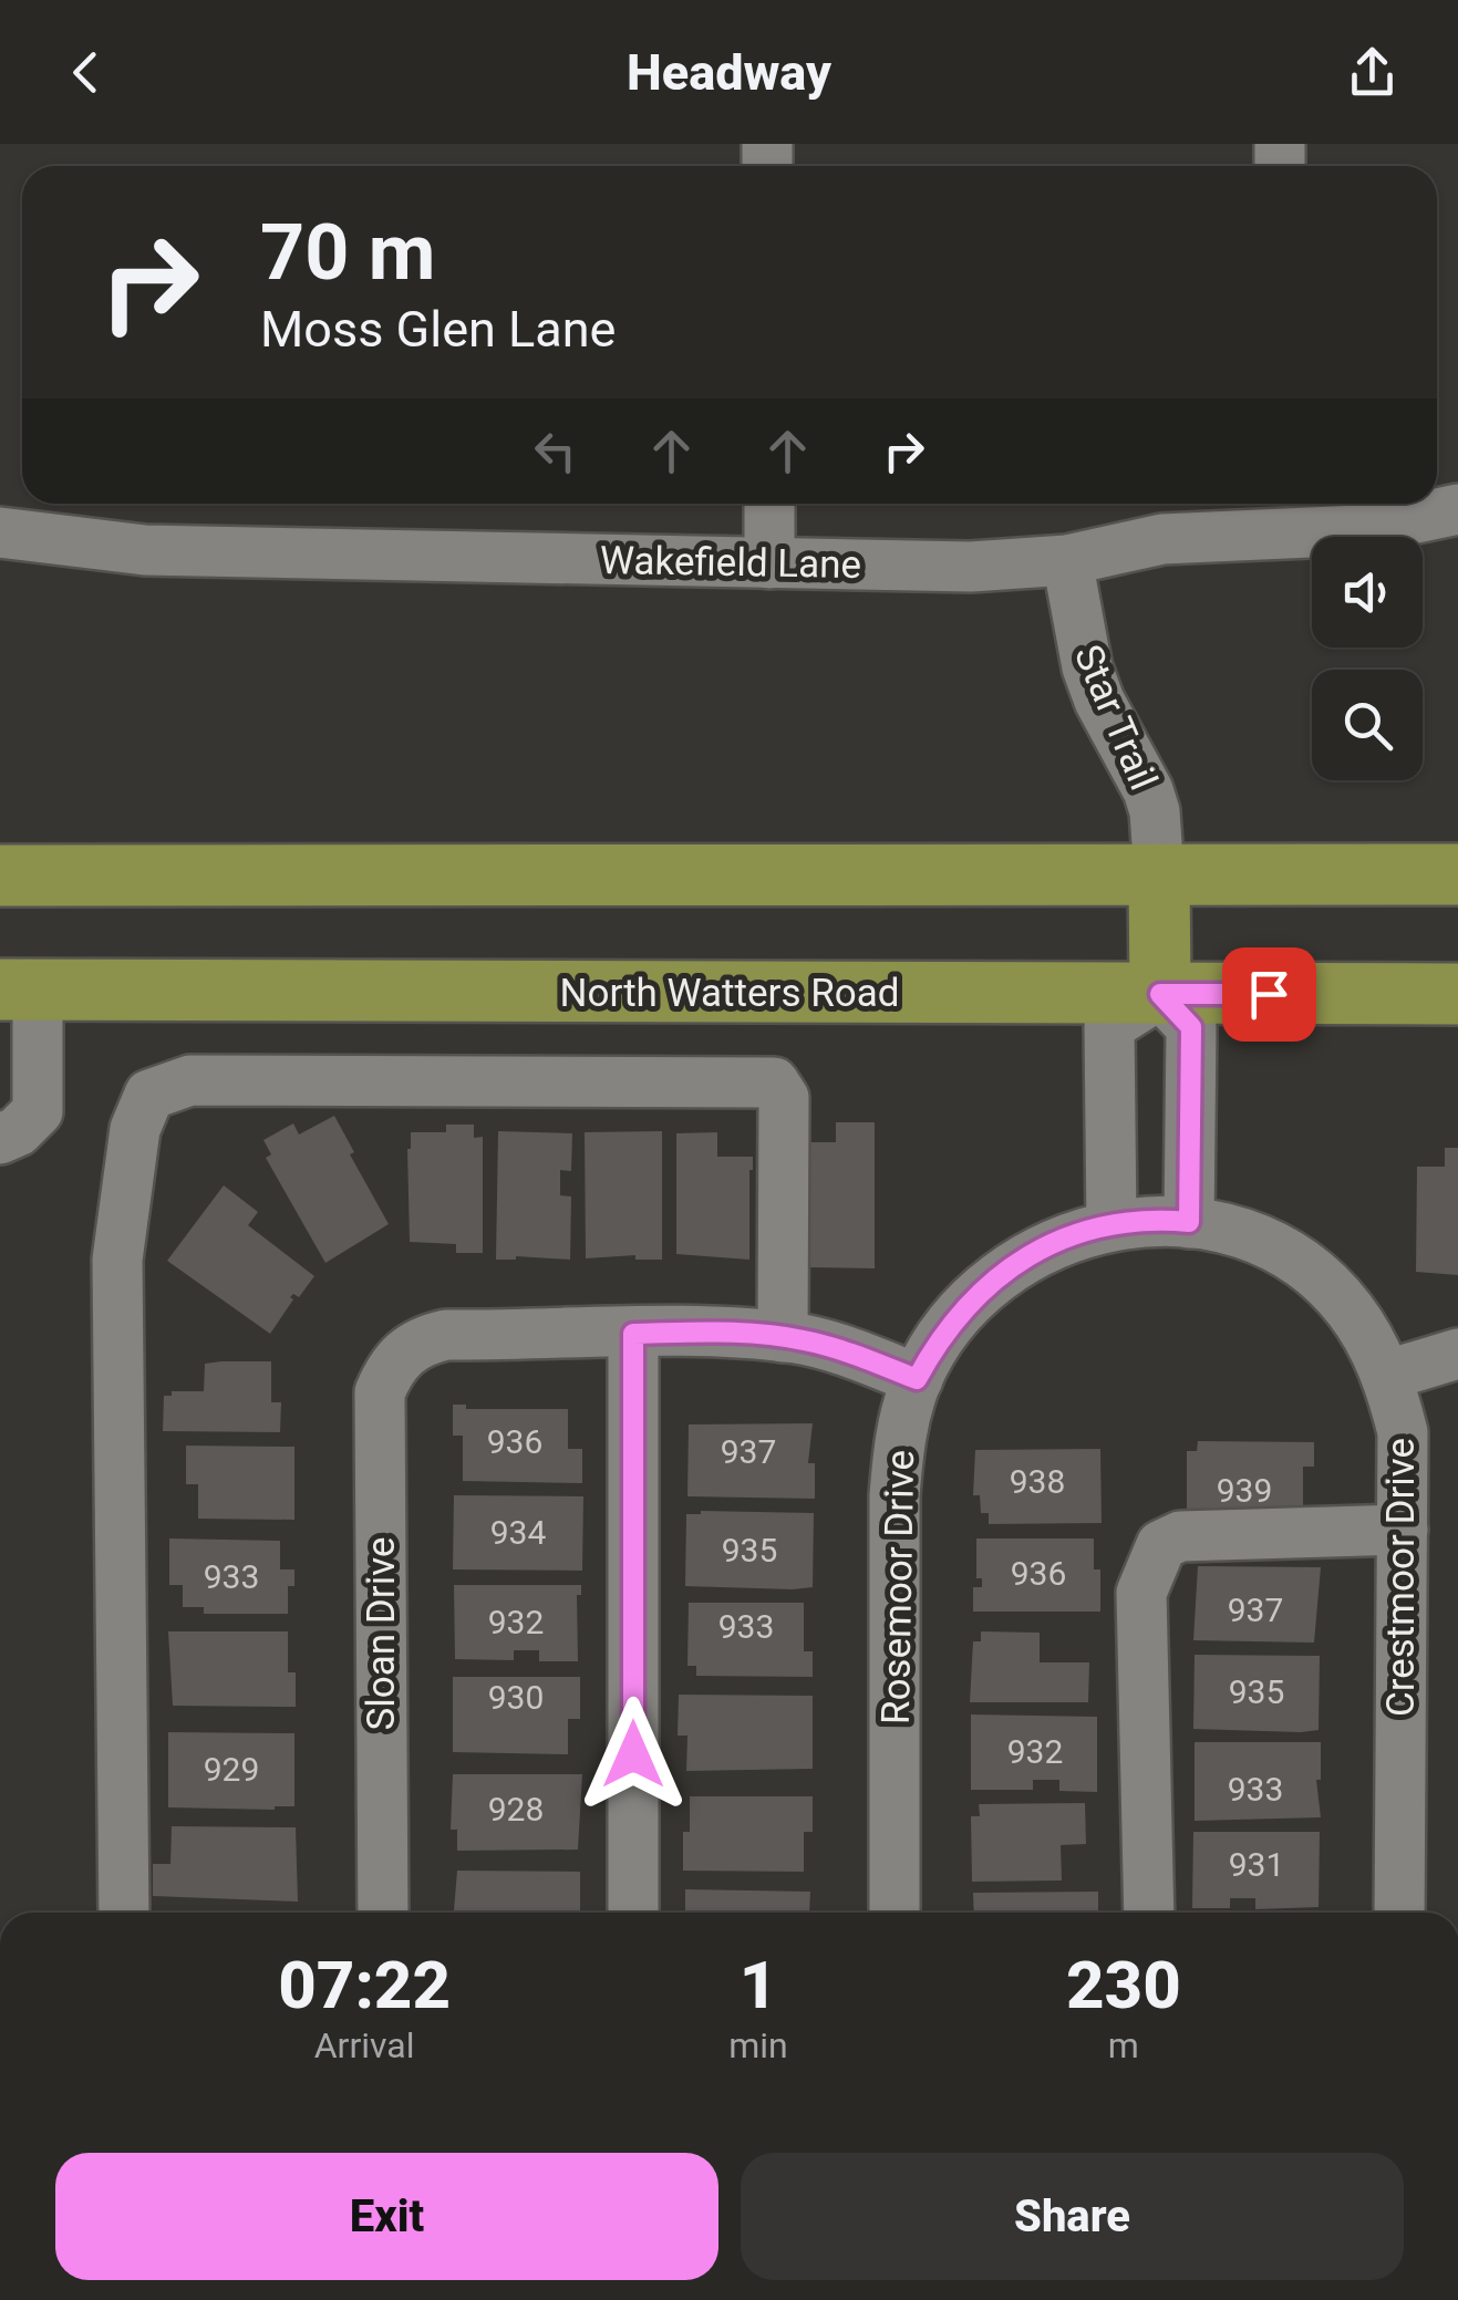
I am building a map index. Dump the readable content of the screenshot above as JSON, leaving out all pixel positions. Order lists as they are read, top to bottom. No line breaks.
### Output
{"streets":{"main road":["North Watters Road"],"street":["Wakefield Lane","Star Trail","Crestmoor Drive","Rosemoor Drive","Sloan Drive"]},"crossings":[["Wakefield Lane","Star Trail"],["Crestmoor Drive","Rosemoor Drive"]],"house_numbers":["936","937","938","939","934","935","936","933","937","932","933","935","930","932","929","933","928","931"],"page":{"header":"Headway","turn":["70 m","Moss Glen Lane"],"eta":["07:22","Arrival","1","min","230","m"],"buttons":["Exit","Share"]}}
